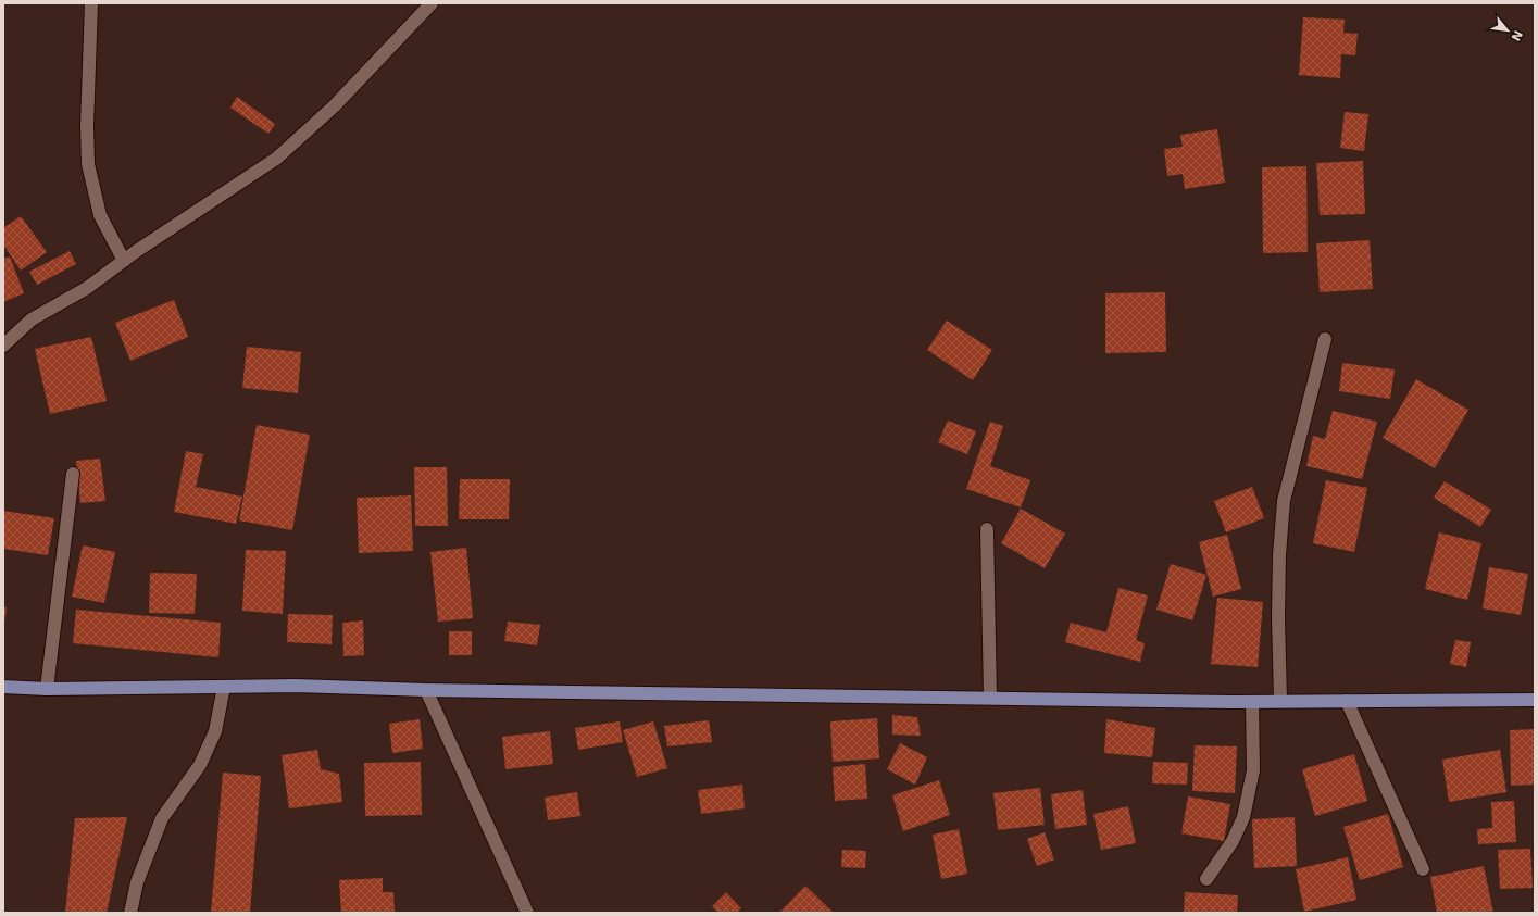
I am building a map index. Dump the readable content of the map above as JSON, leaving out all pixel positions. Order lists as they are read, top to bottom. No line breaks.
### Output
{"north":"bottom right"}
